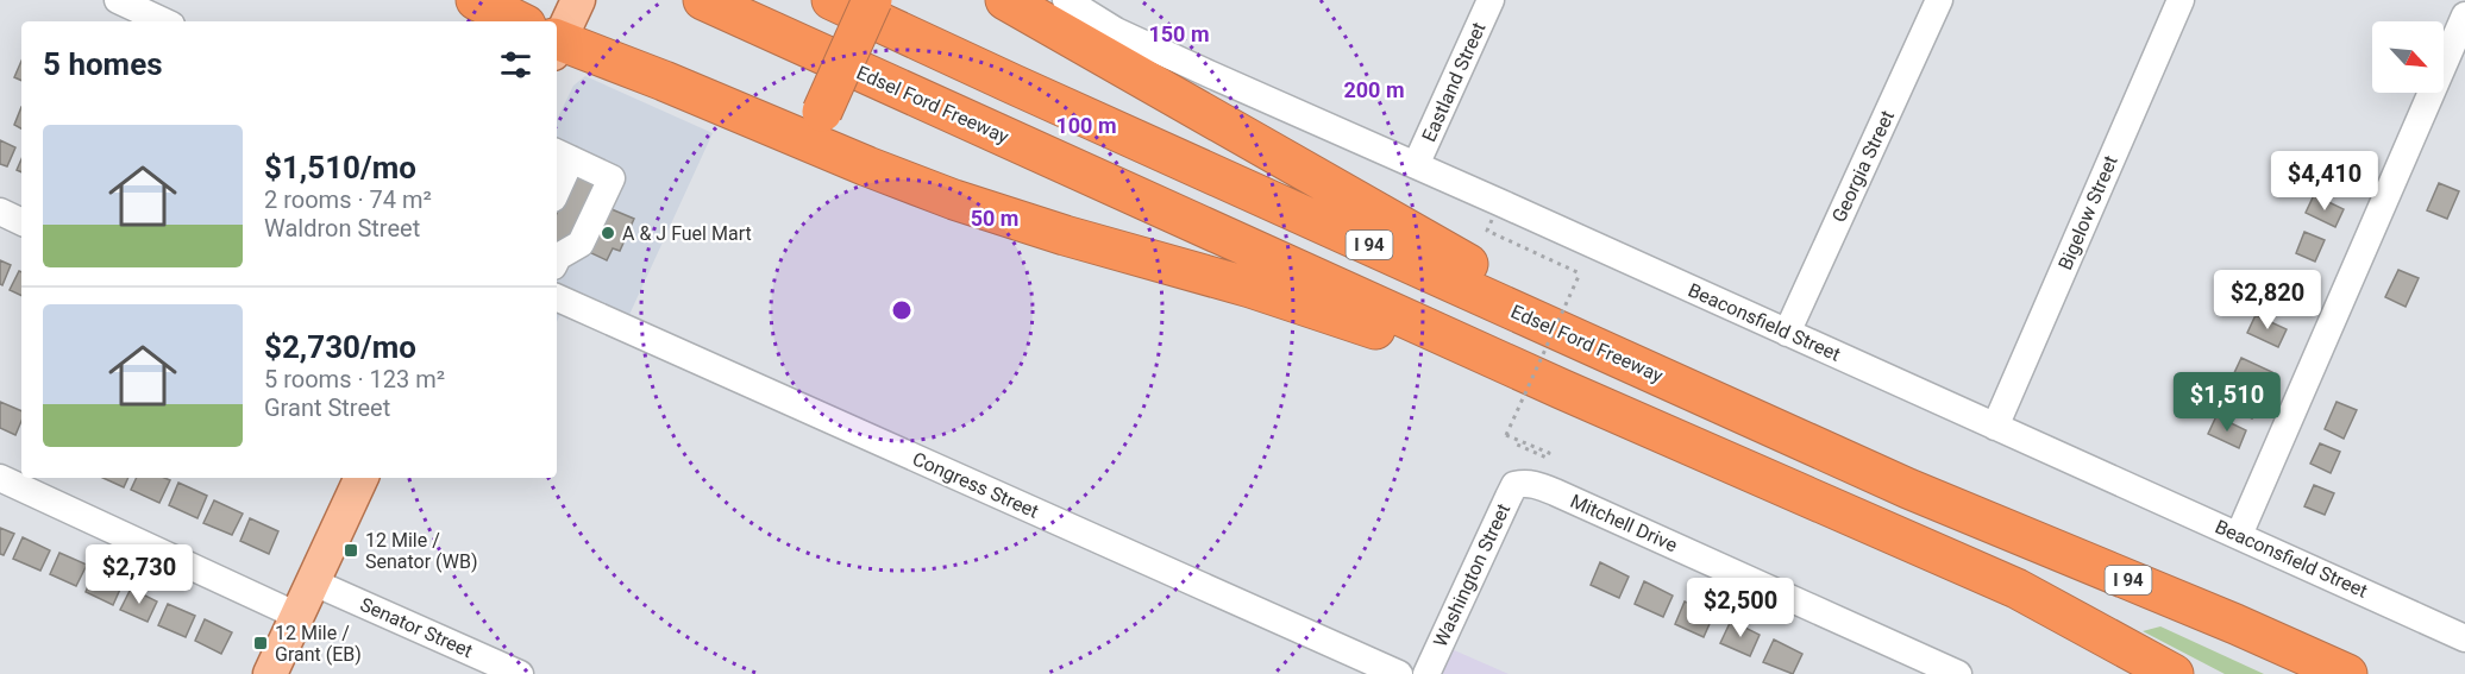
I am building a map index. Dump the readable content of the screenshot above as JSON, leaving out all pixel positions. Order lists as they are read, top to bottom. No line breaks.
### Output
{"streets":{"highway":["Edsel Ford Freeway","I 94"],"street":["Eastland Street","Georgia Street","Bigelow Street","Beaconsfield Street","Congress Street","Mitchell Drive","Washington Street","Senator Street"]},"crossings":[["Eastland Street","Beaconsfield Street"],["Georgia Street","Beaconsfield Street"],["Bigelow Street","Beaconsfield Street"],["Mitchell Drive","Washington Street"]],"places":{"other":["A & J Fuel Mart"],"transit":["12 Mile / Senator (WB)","12 Mile / Grant (EB)"]},"north":"bottom right","page":{"heading":"5 homes","list":[{"name":"$1,510/mo","note":"2 rooms · 74 m² · Waldron Street"},{"name":"$2,730/mo","note":"5 rooms · 123 m² · Grant Street"}],"price":["$4,410","$2,820","$1,510","$2,730","$2,500"]},"rings":["150 m","200 m","100 m","50 m"]}
